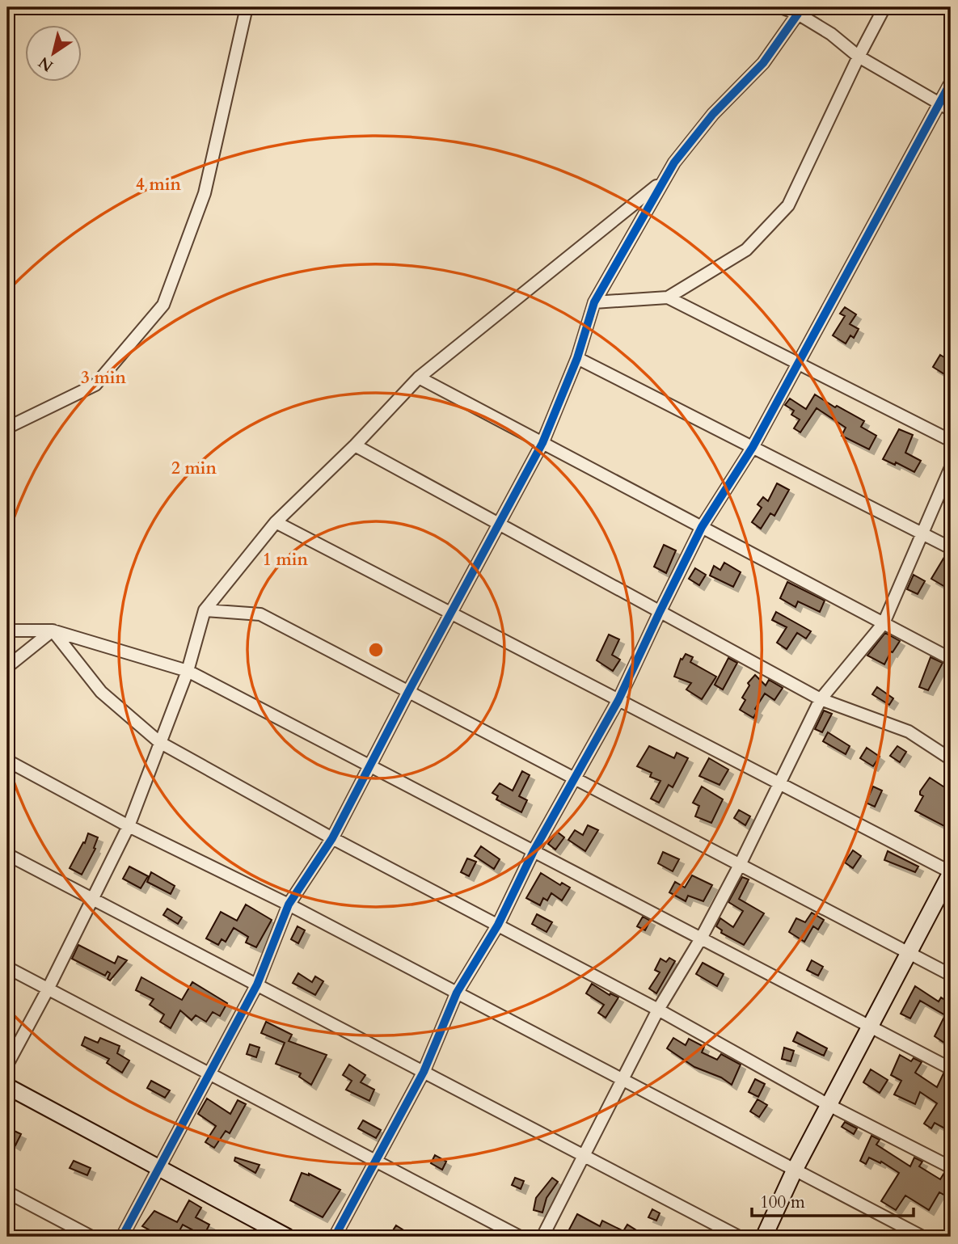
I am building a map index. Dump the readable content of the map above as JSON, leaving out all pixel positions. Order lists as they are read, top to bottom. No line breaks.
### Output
{"scale_bar":"100 m","north":"bottom left","rings":["4 min","3 min","2 min","1 min"]}
